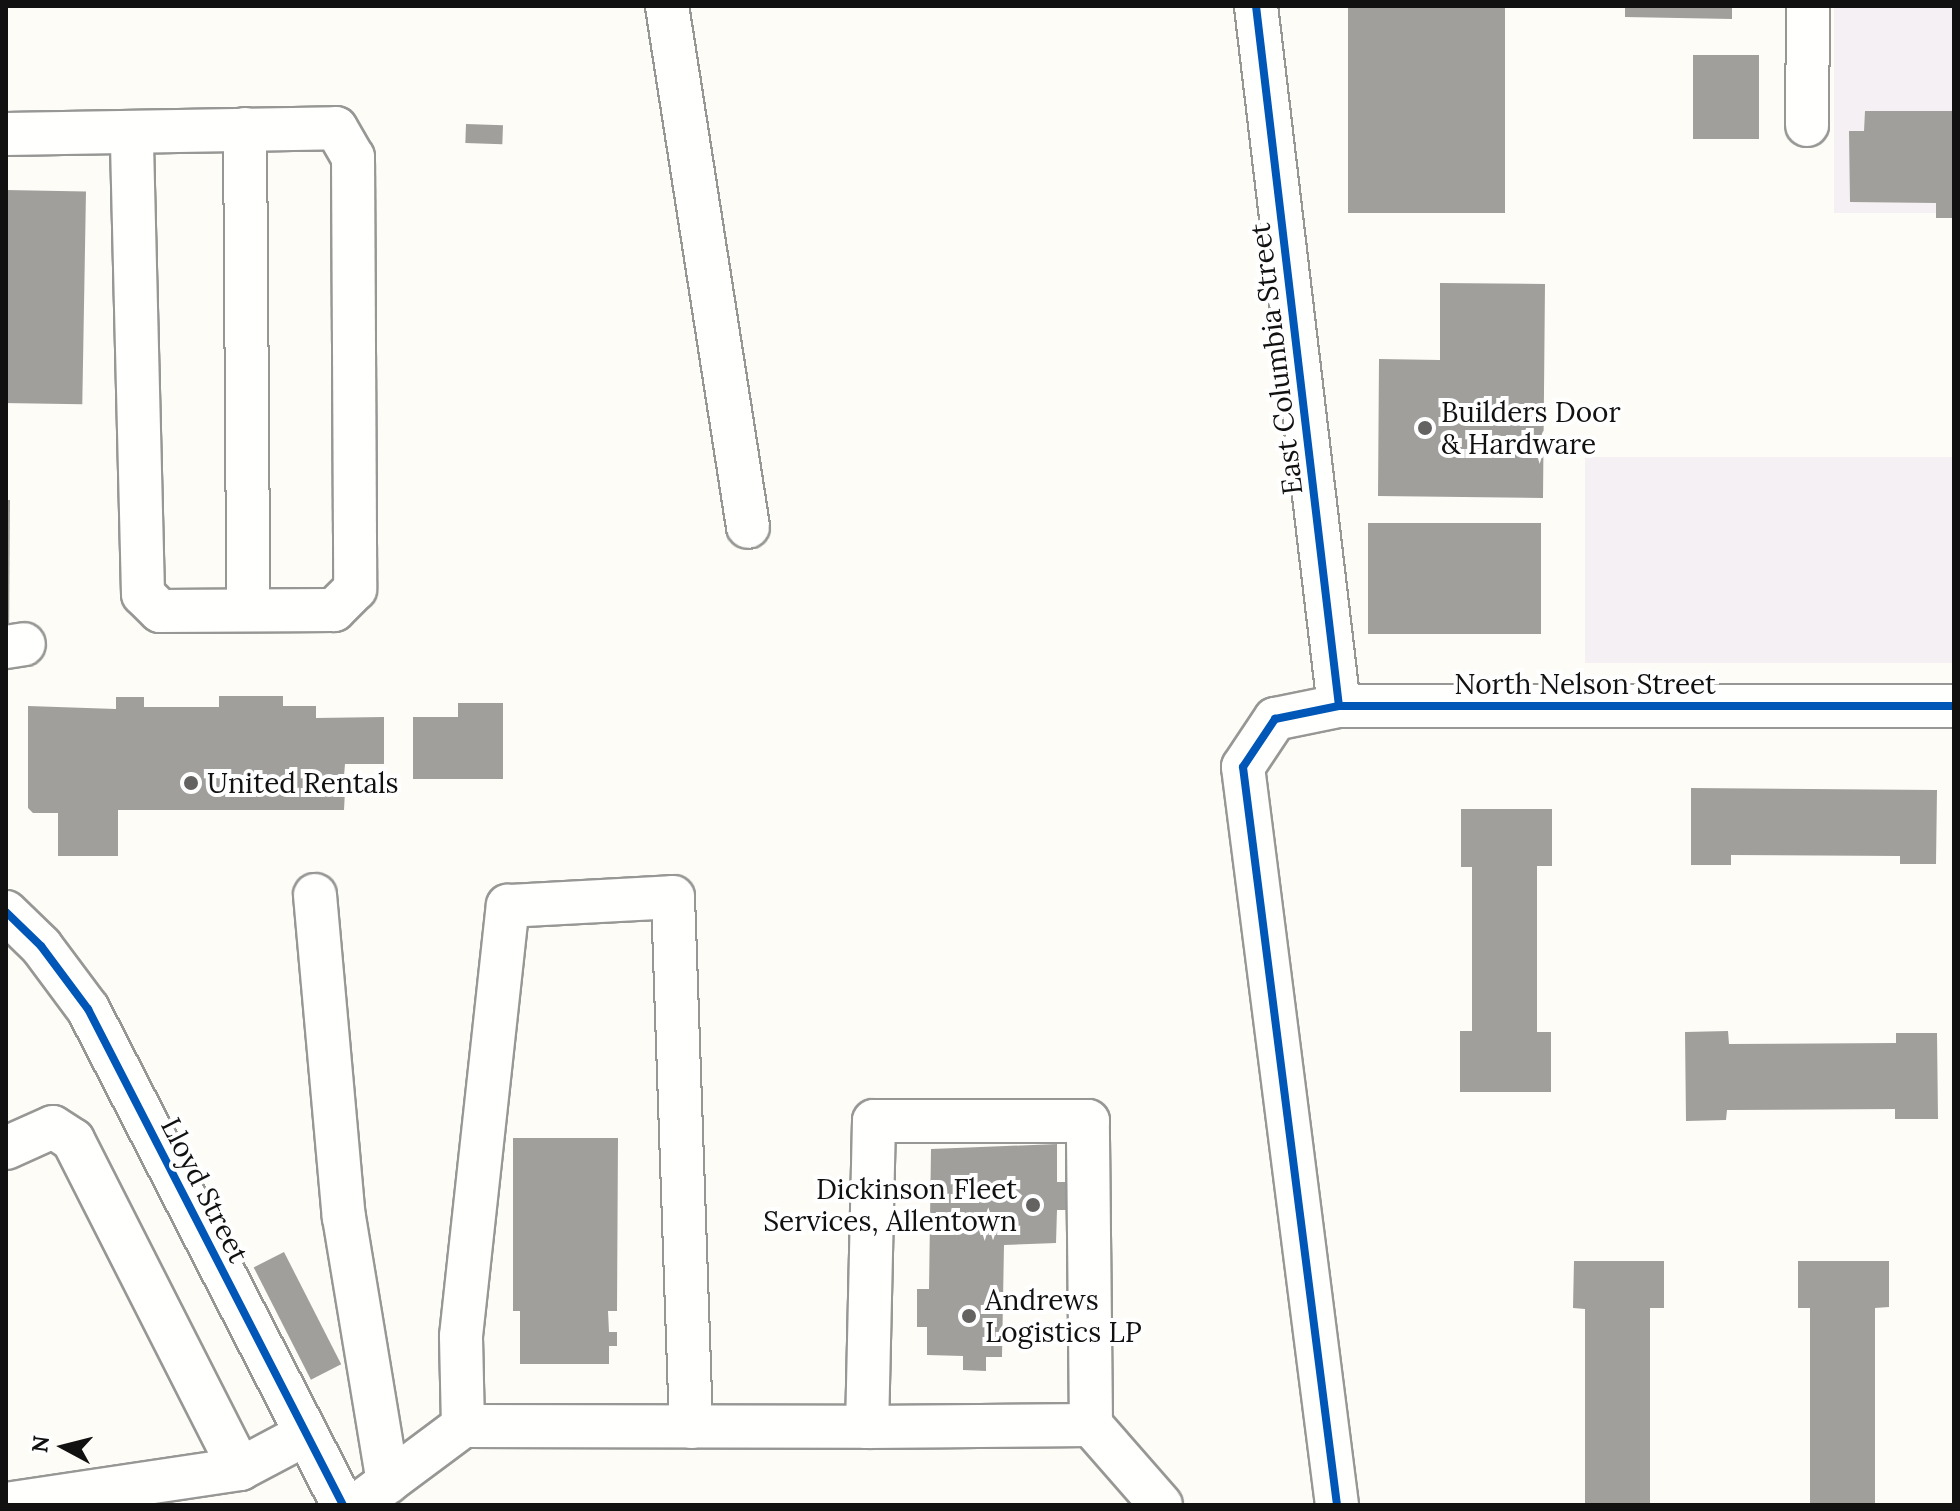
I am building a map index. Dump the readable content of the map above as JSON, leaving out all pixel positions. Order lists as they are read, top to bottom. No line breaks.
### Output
{"streets":{"street":["East Columbia Street","North Nelson Street","Lloyd Street"]},"crossings":[["East Columbia Street","North Nelson Street"]],"places":["Builders Door & Hardware","United Rentals","Dickinson Fleet Services, Allentown","Andrews Logistics LP"],"north":"left"}
